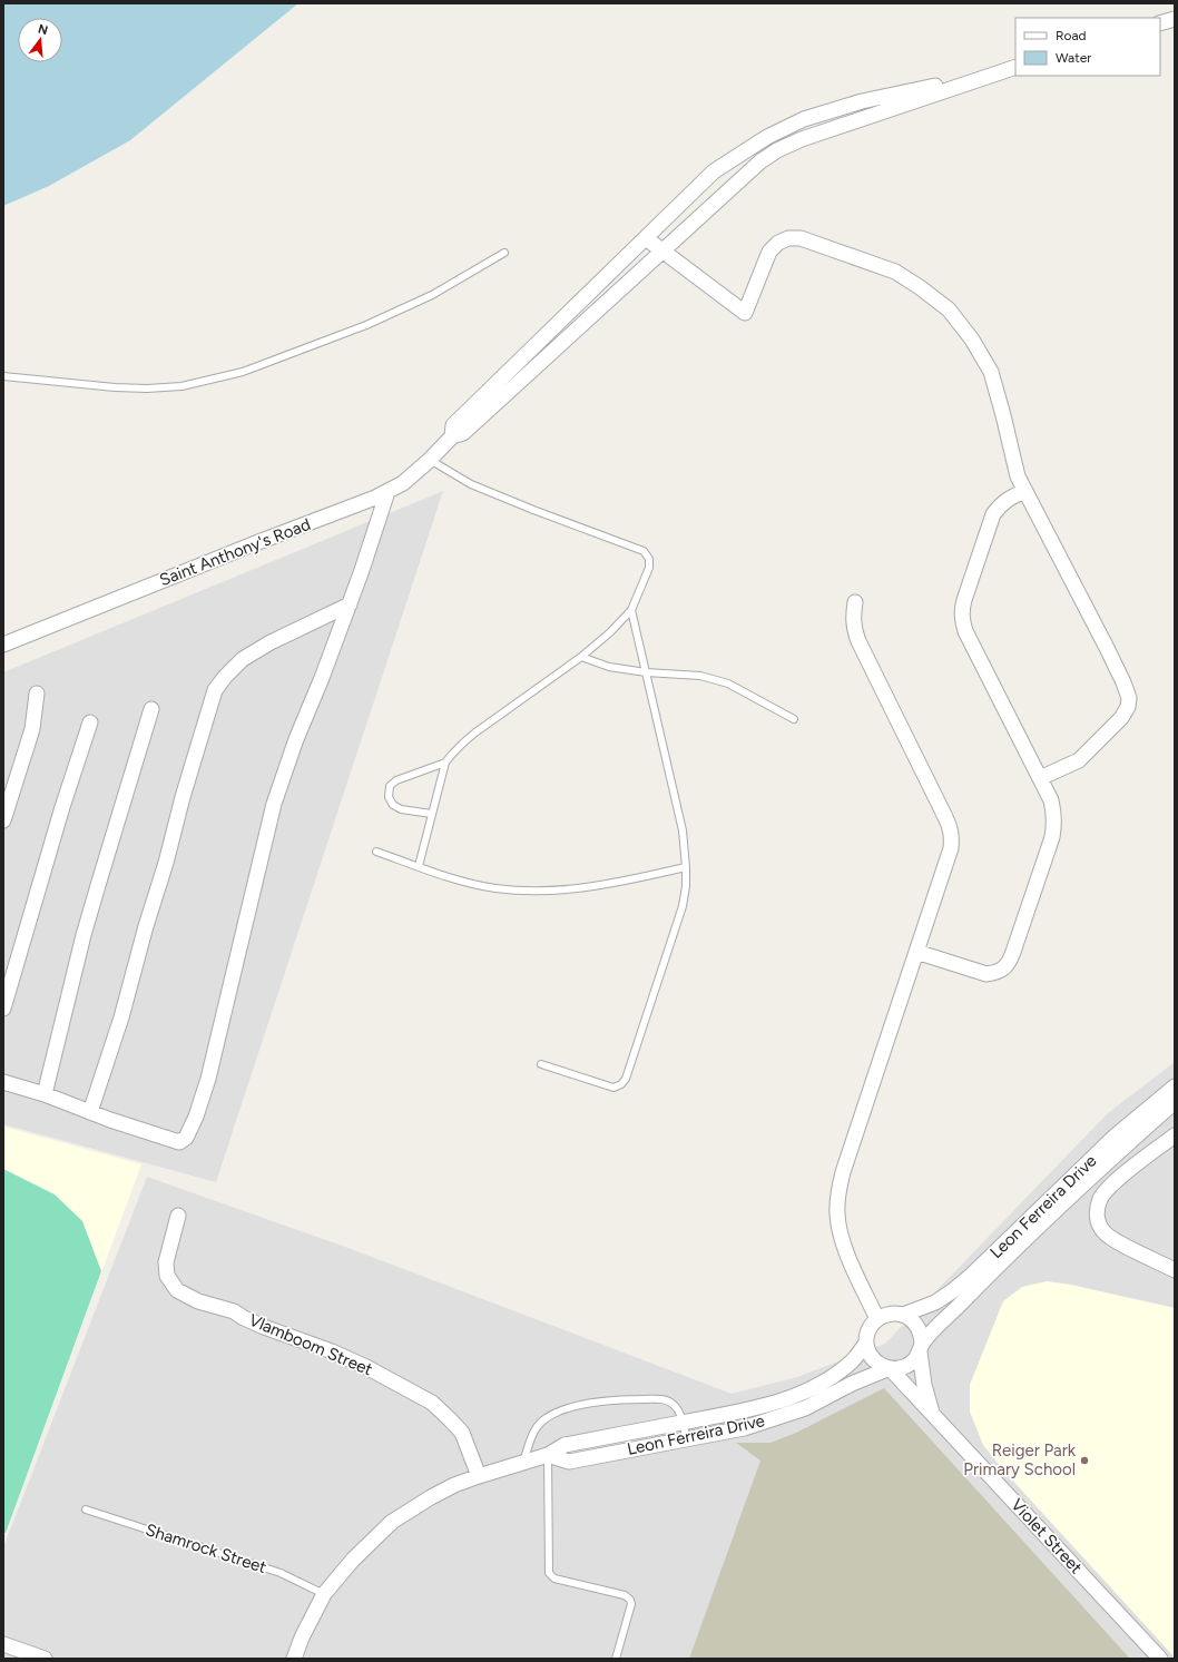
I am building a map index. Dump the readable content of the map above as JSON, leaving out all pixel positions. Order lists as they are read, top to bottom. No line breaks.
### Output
{"streets":{"street":["Saint Anthony's Road","Leon Ferreira Drive","Vlamboom Street","Violet Street"],"lane":["Shamrock Street"]},"crossings":[["Leon Ferreira Drive","Vlamboom Street"],["Leon Ferreira Drive","Violet Street"],["Leon Ferreira Drive","Shamrock Street"]],"places":["Reiger Park Primary School"],"legend":["Road","Water"],"north":"top"}
